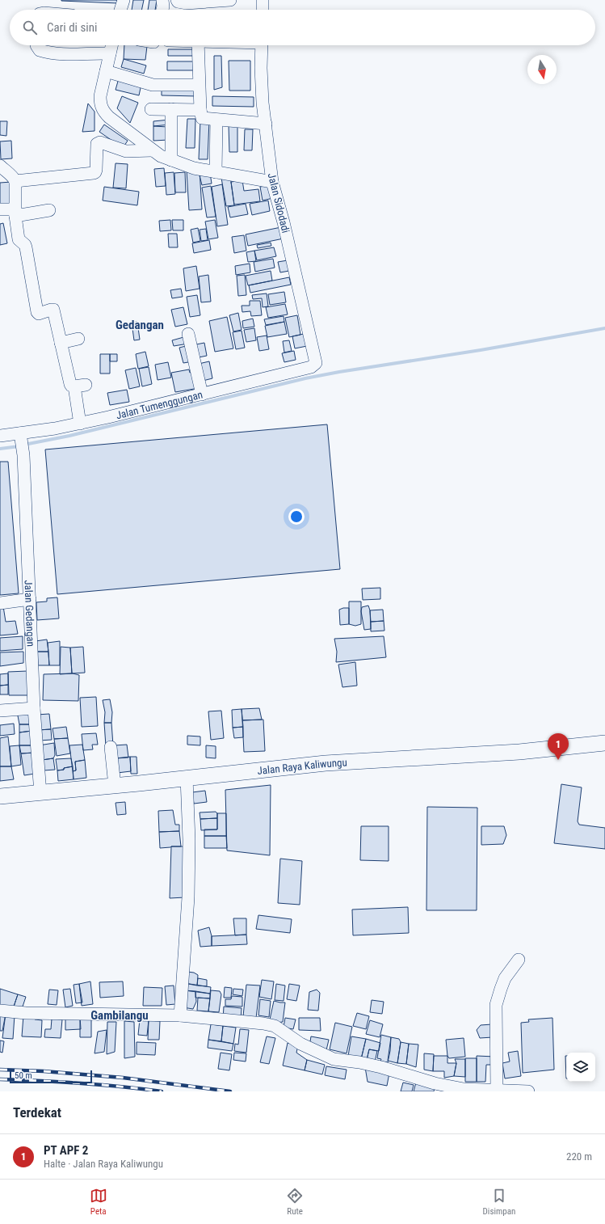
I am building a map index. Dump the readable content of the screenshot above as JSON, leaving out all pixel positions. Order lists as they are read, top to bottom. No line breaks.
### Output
{"streets":{"main road":["Jalan Raya Kaliwungu"],"street":["Jalan Sidodadi","Jalan Tumenggungan","Jalan Gedangan"]},"crossings":[["Jalan Sidodadi","Jalan Tumenggungan"],["Jalan Tumenggungan","Jalan Gedangan"],["Jalan Gedangan","Jalan Raya Kaliwungu"]],"districts":["Gedangan","Gambilangu"],"scale_bar":"50 m","north":"bottom","page":{"search":"Cari di sini","pins":"1","scale":"50 m","heading":"Terdekat","list":[{"mark":"1","name":"PT APF 2","note":"Halte · Jalan Raya Kaliwungu","value":"220 m"}],"nav":["Peta","Rute","Disimpan"]}}
